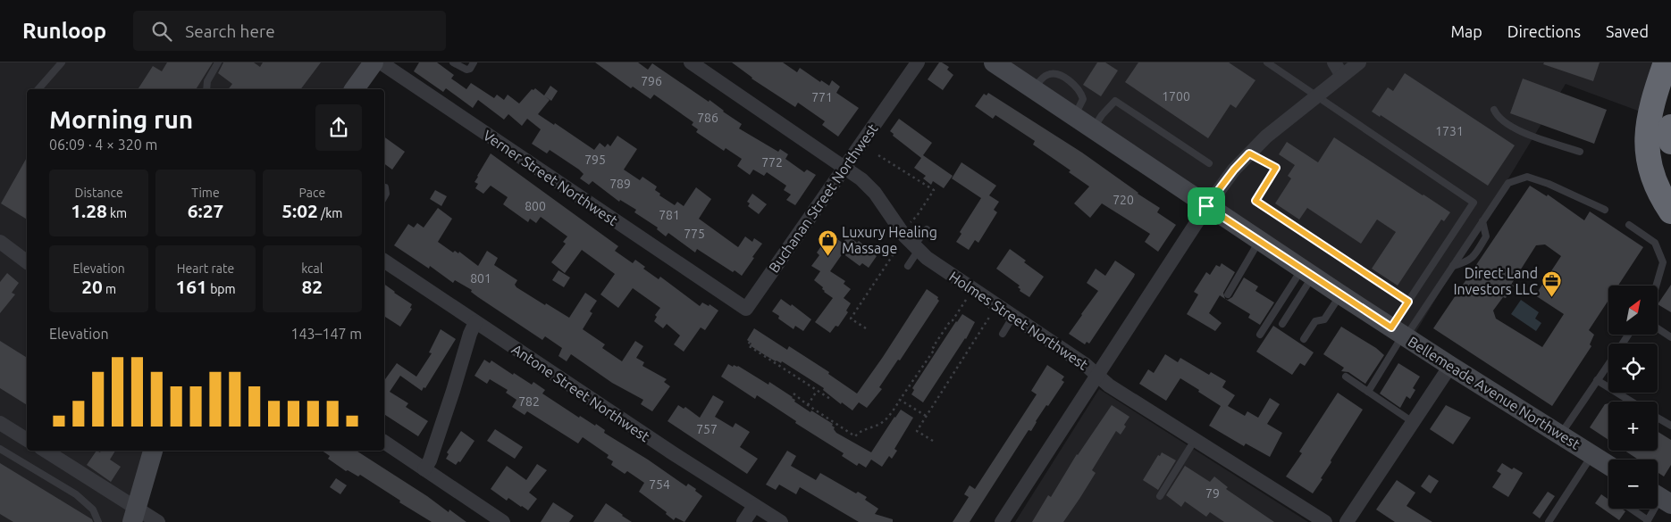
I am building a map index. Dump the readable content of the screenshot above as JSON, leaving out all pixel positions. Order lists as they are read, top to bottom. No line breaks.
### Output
{"streets":{"street":["Verner Street Northwest","Buchanan Street Northwest","Holmes Street Northwest","Antone Street Northwest","Bellemeade Avenue Northwest"]},"crossings":[["Verner Street Northwest","Buchanan Street Northwest"],["Buchanan Street Northwest","Holmes Street Northwest"]],"places":{"shop":["Luxury Healing Massage"],"office":["Direct Land Investors LLC"]},"house_numbers":["796","1700","771","786","1731","795","772","789","720","800","781","775","801","782","757","754","79"],"north":"top right","page":{"header":"Runloop","search":"Search here","nav":["Map","Directions","Saved"],"heading":["Morning run","06:09 · 4 × 320 m"],"stats":[["Distance","1.28 km"],["Time","6:27"],["Pace","5:02 /km"],["Elevation","20 m"],["Heart rate","161 bpm"],["kcal","82"]],"map_buttons":["+","−"],"chart":["Elevation","143–147 m"]}}
